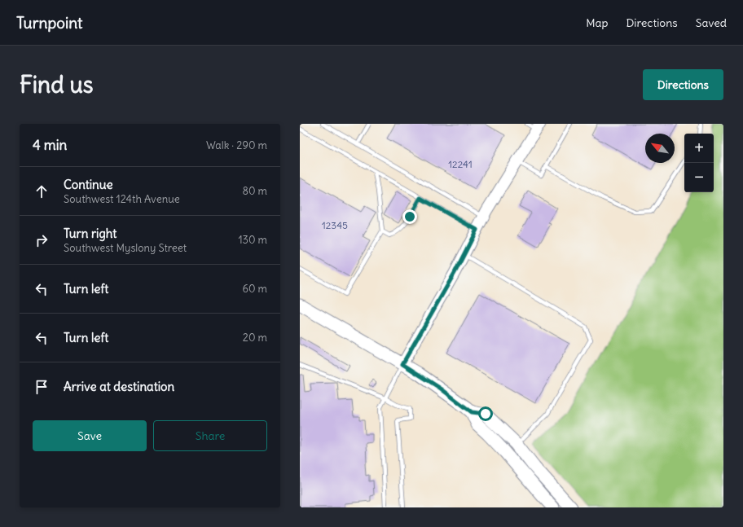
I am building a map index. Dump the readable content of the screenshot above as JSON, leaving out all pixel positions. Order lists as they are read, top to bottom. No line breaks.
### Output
{"house_numbers":["12241","12345"],"north":"top left","page":{"header":"Turnpoint","nav":["Map","Directions","Saved"],"buttons":["Directions",["Save","Share"]],"title":"Find us","heading":["4 min","Walk · 290 m"],"map_buttons":["+","−"],"list":[["Continue","Southwest 124th Avenue","80 m"],["Turn right","Southwest Myslony Street","130 m"],["Turn left","60 m"],["Turn left","20 m"],"Arrive at destination"]}}
